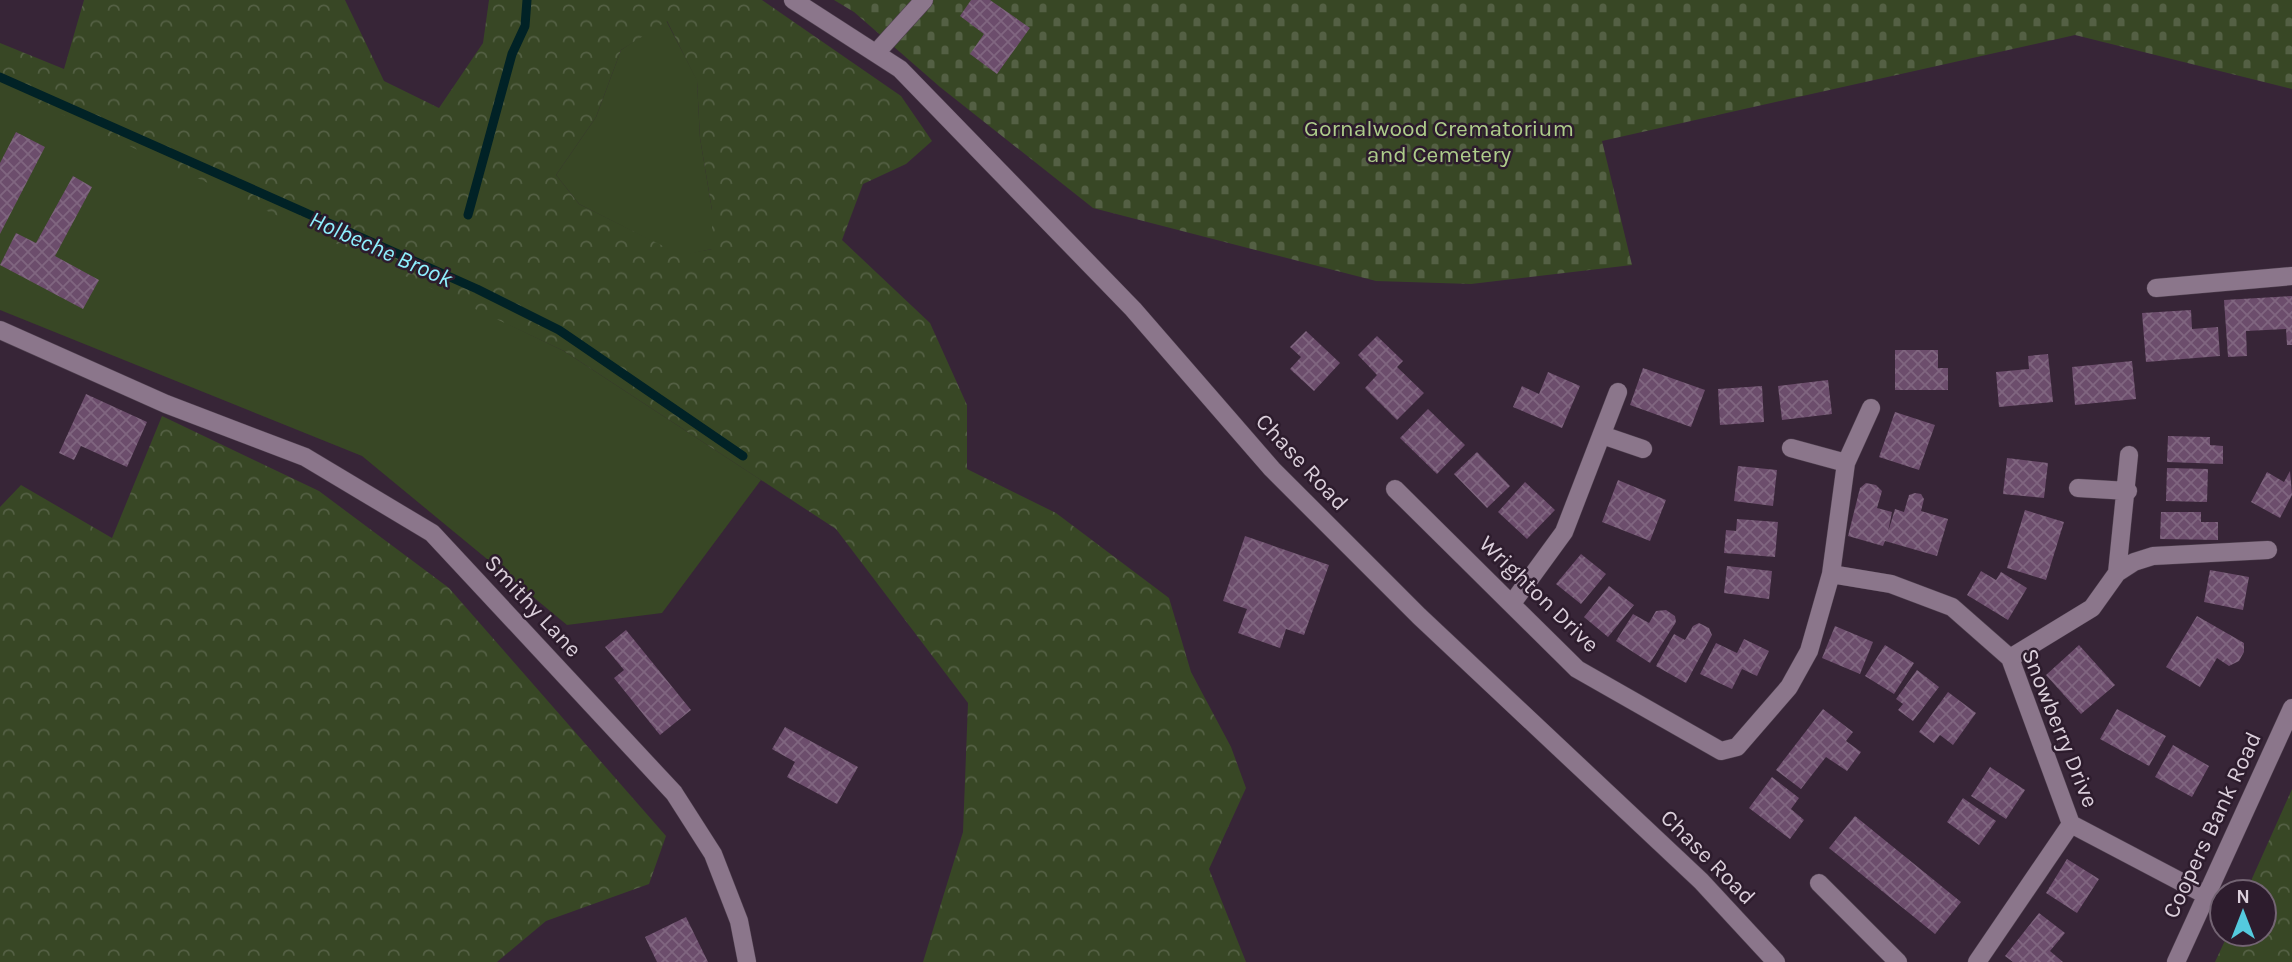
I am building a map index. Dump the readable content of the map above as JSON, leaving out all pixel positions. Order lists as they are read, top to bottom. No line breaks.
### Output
{"streets":{"street":["Chase Road","Wrighton Drive","Smithy Lane","Snowberry Drive","Coopers Bank Road"]},"crossings":[["Wrighton Drive","Snowberry Drive"],["Snowberry Drive","Coopers Bank Road"]],"water":["Holbeche Brook"],"parks":["Gornalwood Crematorium and Cemetery"],"north":"top"}
